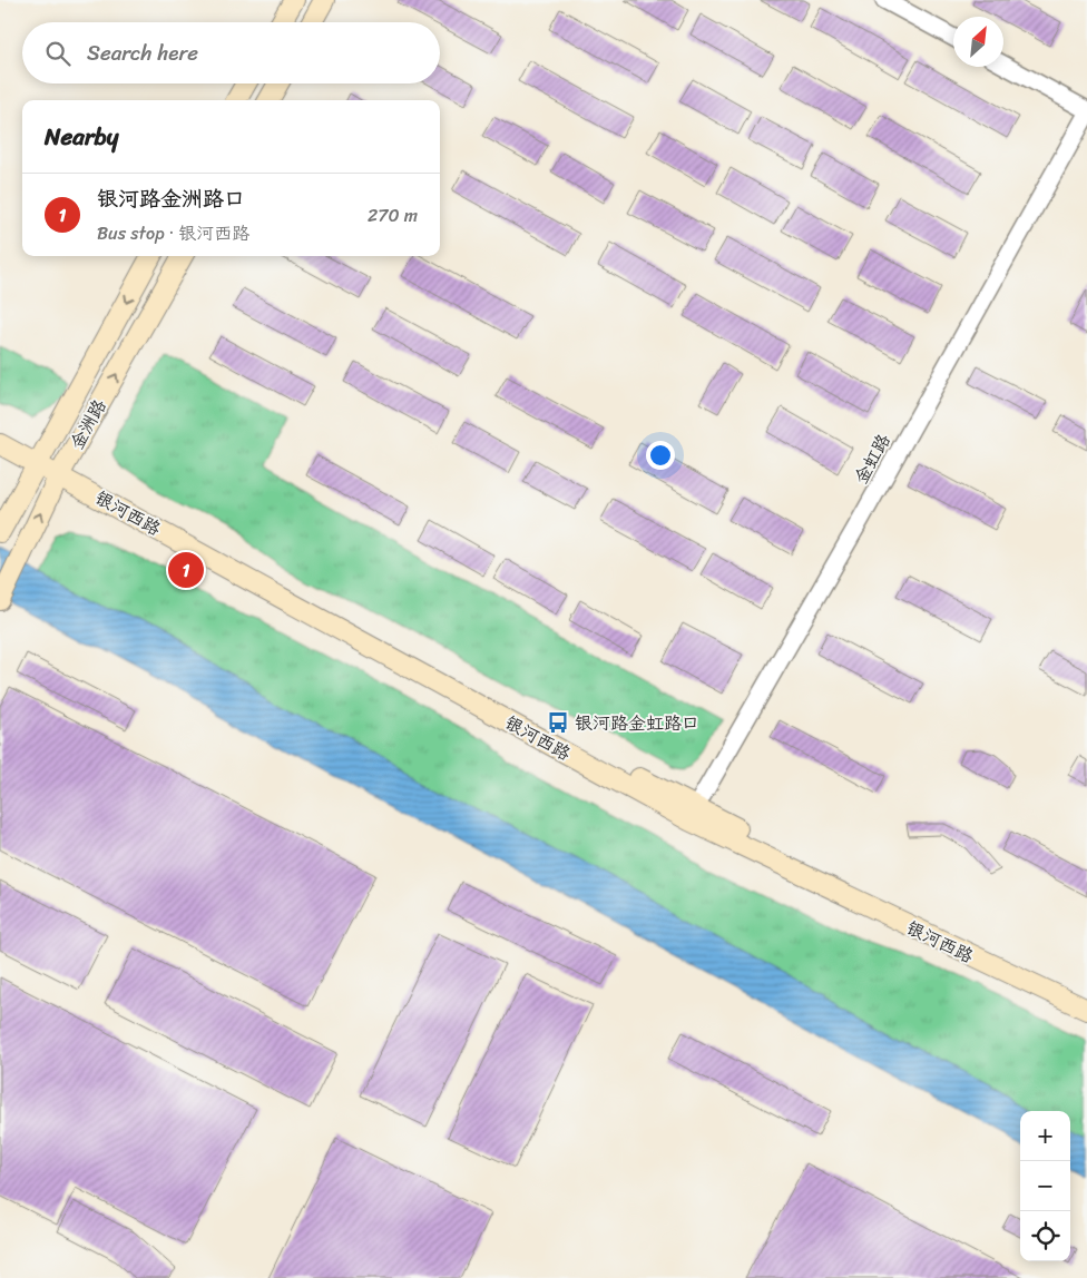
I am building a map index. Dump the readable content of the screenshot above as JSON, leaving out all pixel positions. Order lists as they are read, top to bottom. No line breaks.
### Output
{"streets":{"main road":["金洲路","银河西路"],"street":["金虹路"]},"crossings":[["金洲路","银河西路"],["金虹路","银河西路"]],"places":{"bus stop":["银河路金虹路口"]},"north":"top right","page":{"search":"Search here","heading":"Nearby","list":[{"mark":"1","name":"银河路金洲路口","note":"Bus stop · 银河西路","value":"270 m"}],"pins":"1","map_buttons":["+","−"]}}
